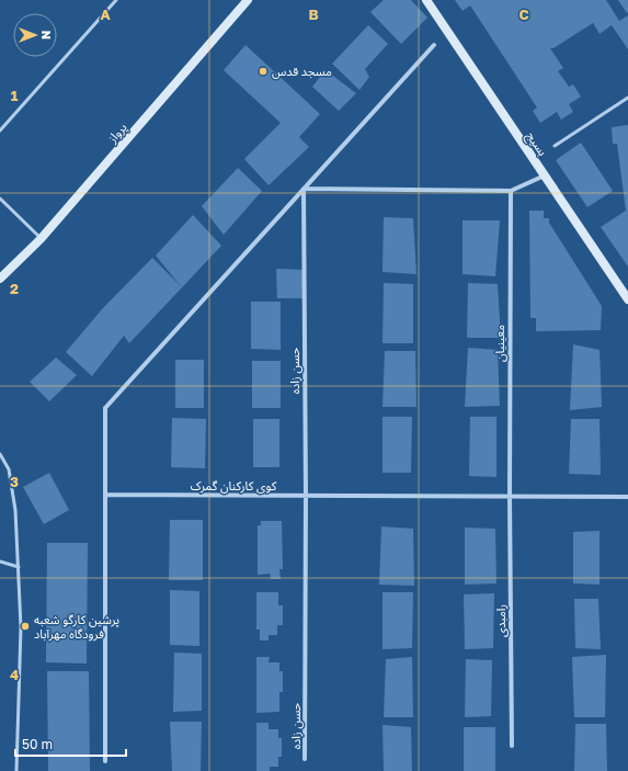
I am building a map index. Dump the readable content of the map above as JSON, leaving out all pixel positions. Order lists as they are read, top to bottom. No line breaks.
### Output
{"streets":{"main road":["پرواز","بسیج"],"street":["معینیان","حسن زاده","کوی کارکنان گمرک","رامبدی"]},"crossings":[["معینیان","کوی کارکنان گمرک"],["معینیان","رامبدی"],["حسن زاده","کوی کارکنان گمرک"],["کوی کارکنان گمرک","رامبدی"]],"places":["مسجد قدس","پرشین کارگو شعبه فرودگاه مهرآباد"],"scale_bar":"50 m","north":"right","grid":{"columns":["A","B","C"],"rows":["1","2","3","4"]}}
